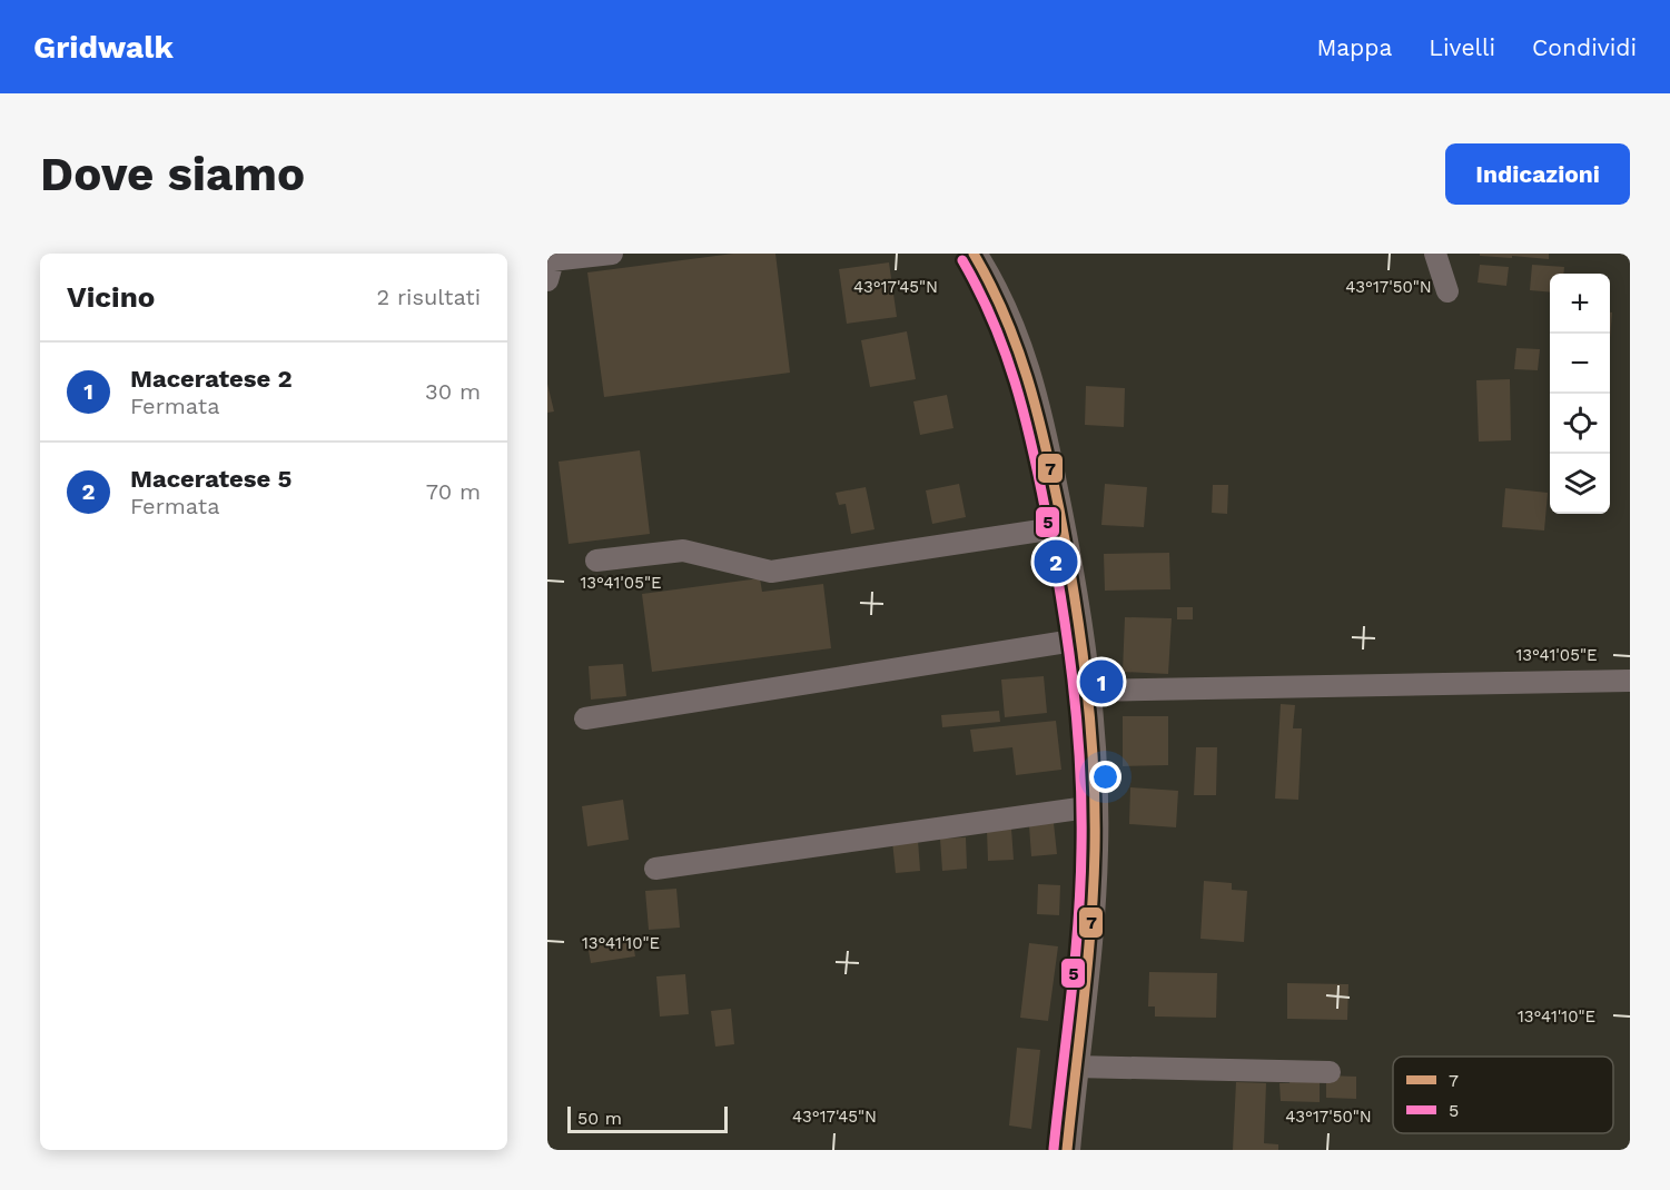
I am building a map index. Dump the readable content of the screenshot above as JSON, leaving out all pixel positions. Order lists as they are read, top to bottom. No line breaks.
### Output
{"lines":["transit line 7","transit line 5"],"legend":["7","5"],"scale_bar":"50 m","page":{"header":"Gridwalk","nav":["Mappa","Livelli","Condividi"],"buttons":"Indicazioni","title":"Dove siamo","heading":["Vicino","2 risultati"],"map_buttons":["+","−"],"list":[{"mark":"1","name":"Maceratese 2","note":"Fermata","value":"30 m"},{"mark":"2","name":"Maceratese 5","note":"Fermata","value":"70 m"}],"pins":["2","1"],"scale":"50 m"},"coordinates":["43°17'45\"N","43°17'50\"N","13°41'05\"E","13°41'10\"E"]}
